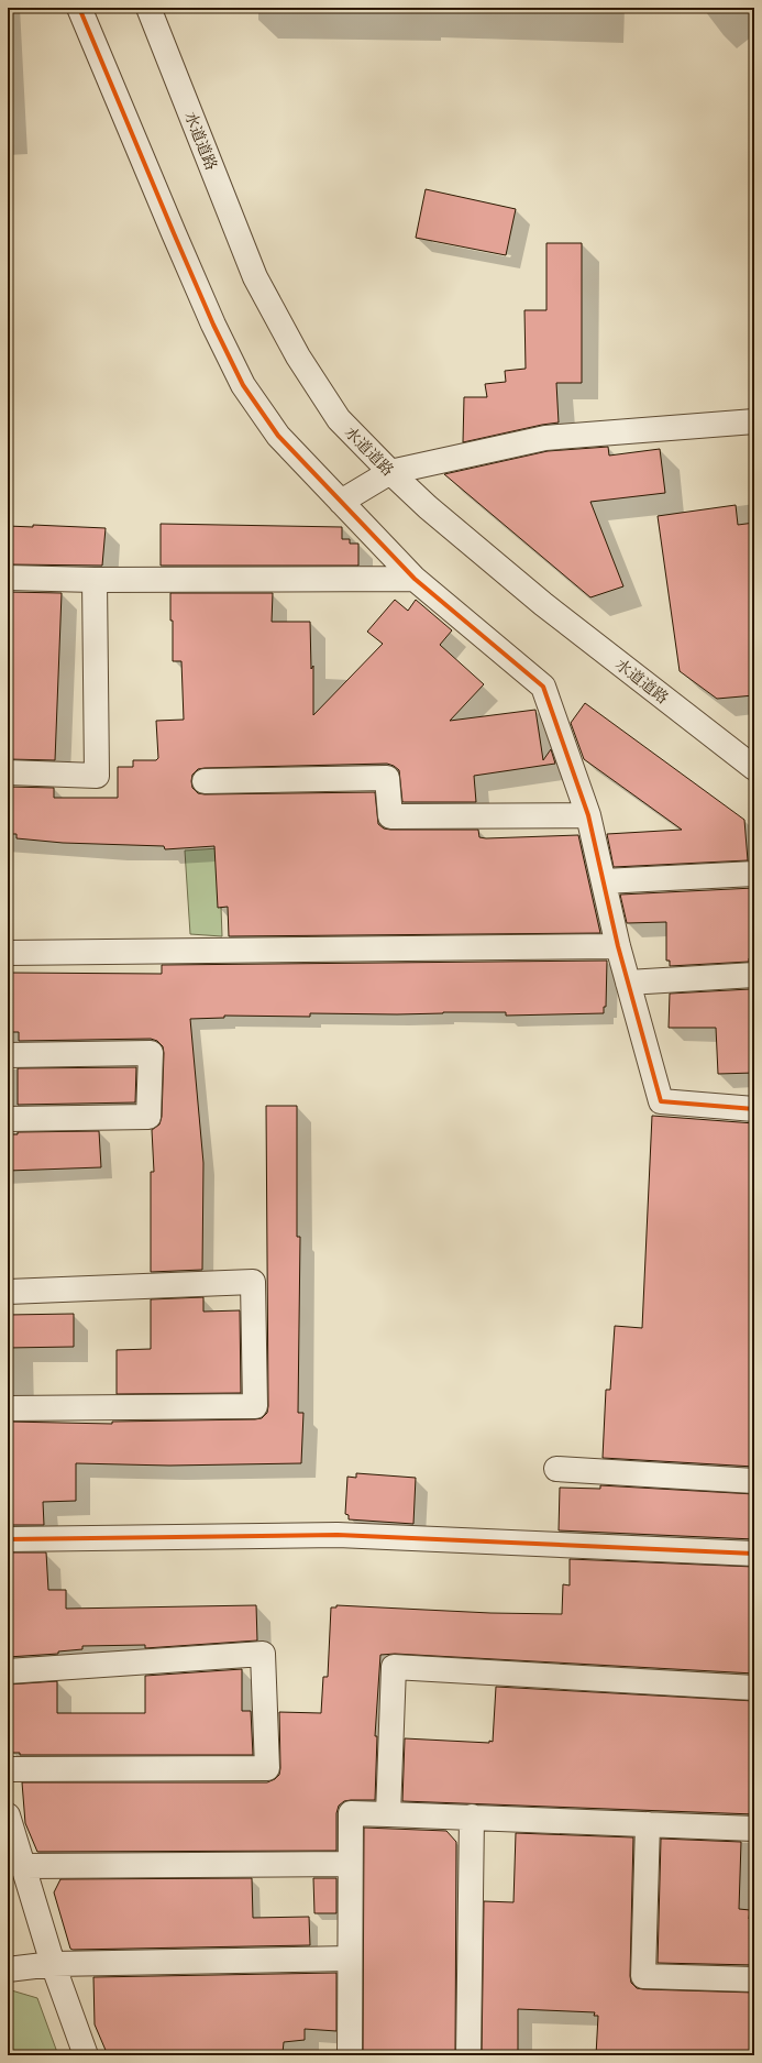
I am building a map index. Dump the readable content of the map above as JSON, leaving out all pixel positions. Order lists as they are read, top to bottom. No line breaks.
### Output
{"streets":{"street":["水道道路"]}}
